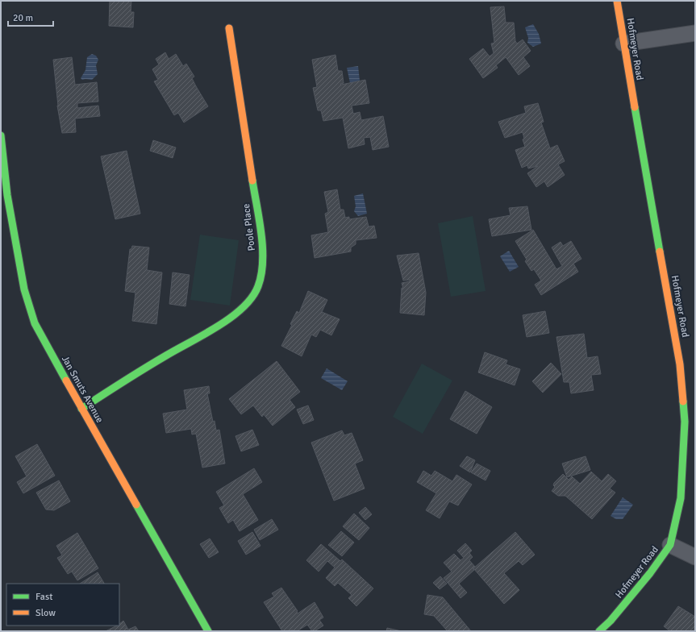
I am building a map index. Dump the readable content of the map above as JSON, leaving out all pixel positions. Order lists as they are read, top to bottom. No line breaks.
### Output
{"streets":{"street":["Hofmeyer Road","Poole Place","Jan Smuts Avenue"]},"crossings":[["Poole Place","Jan Smuts Avenue"]],"legend":["Fast","Slow"],"scale_bar":"20 m"}
